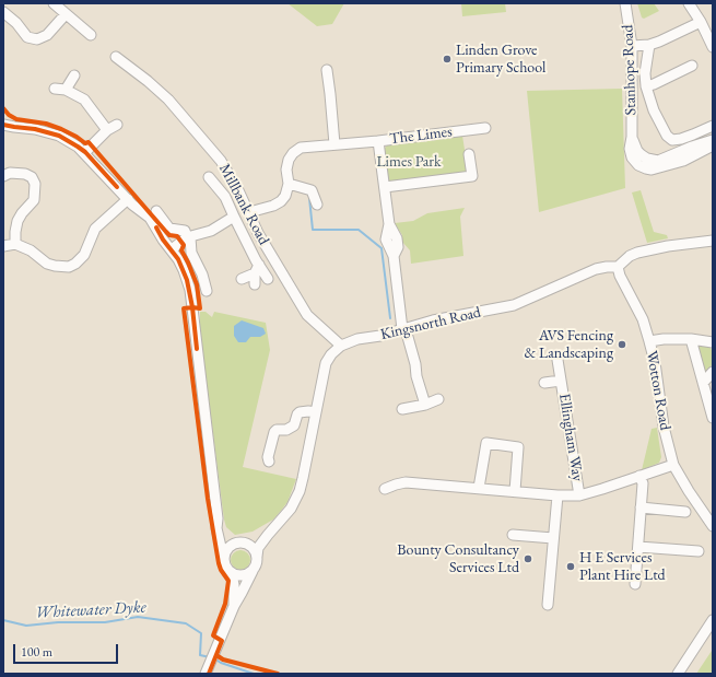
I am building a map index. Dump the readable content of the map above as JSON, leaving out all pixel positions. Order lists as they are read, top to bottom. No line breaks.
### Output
{"streets":{"street":["Stanhope Road","The Limes","Millbank Road","Kingsnorth Road","Wotton Road","Ellingham Way"]},"crossings":[["The Limes","Millbank Road"],["The Limes","Kingsnorth Road"],["Millbank Road","Kingsnorth Road"],["Kingsnorth Road","Wotton Road"],["Wotton Road","Ellingham Way"]],"water":["Whitewater Dyke"],"parks":["Limes Park"],"places":["Linden Grove Primary School","AVS Fencing & Landscaping","Bounty Consultancy Services Ltd","H E Services Plant Hire Ltd"],"scale_bar":"100 m"}
